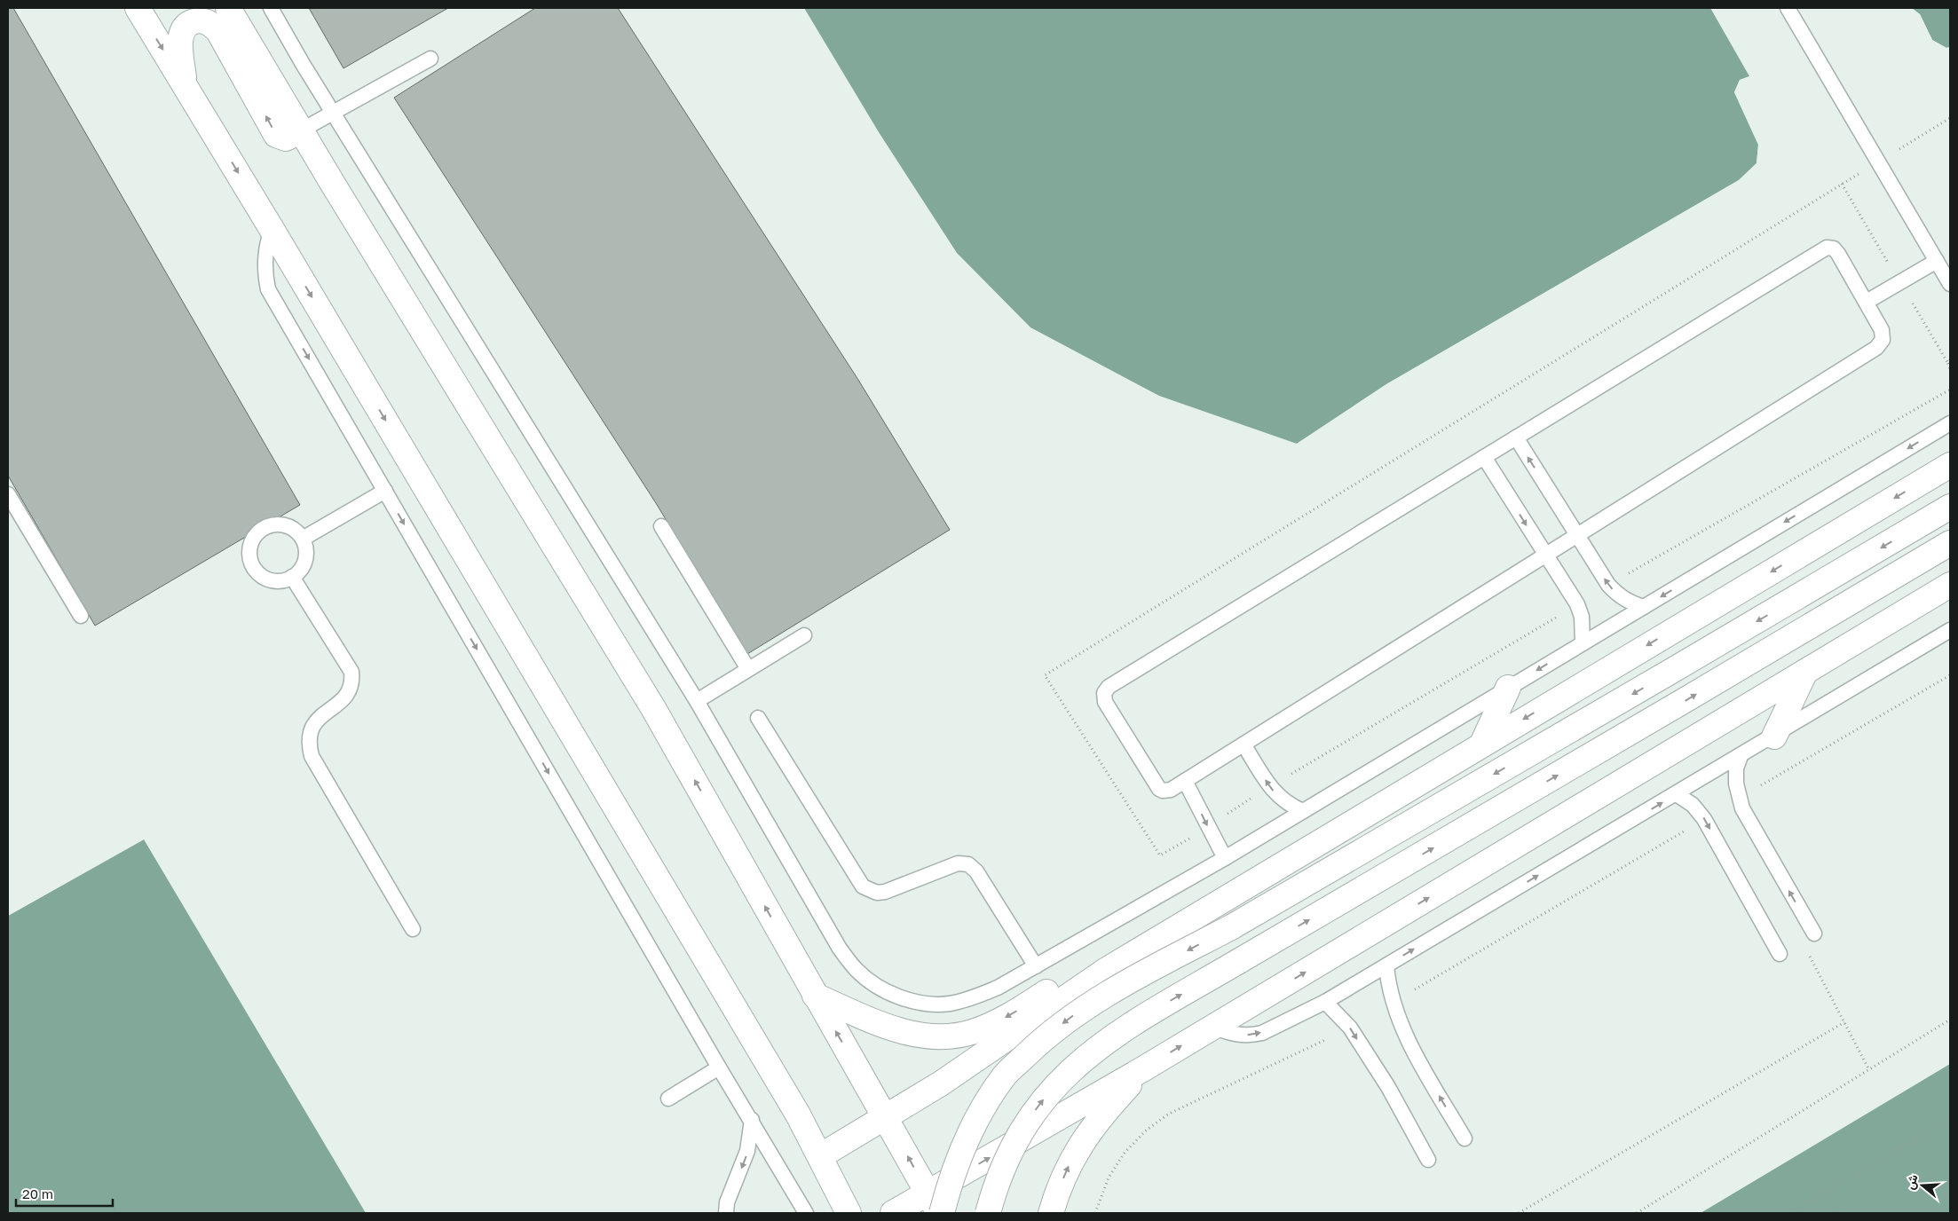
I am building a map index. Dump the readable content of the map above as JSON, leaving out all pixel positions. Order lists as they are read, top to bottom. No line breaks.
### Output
{"scale_bar":"20 m","north":"left"}
